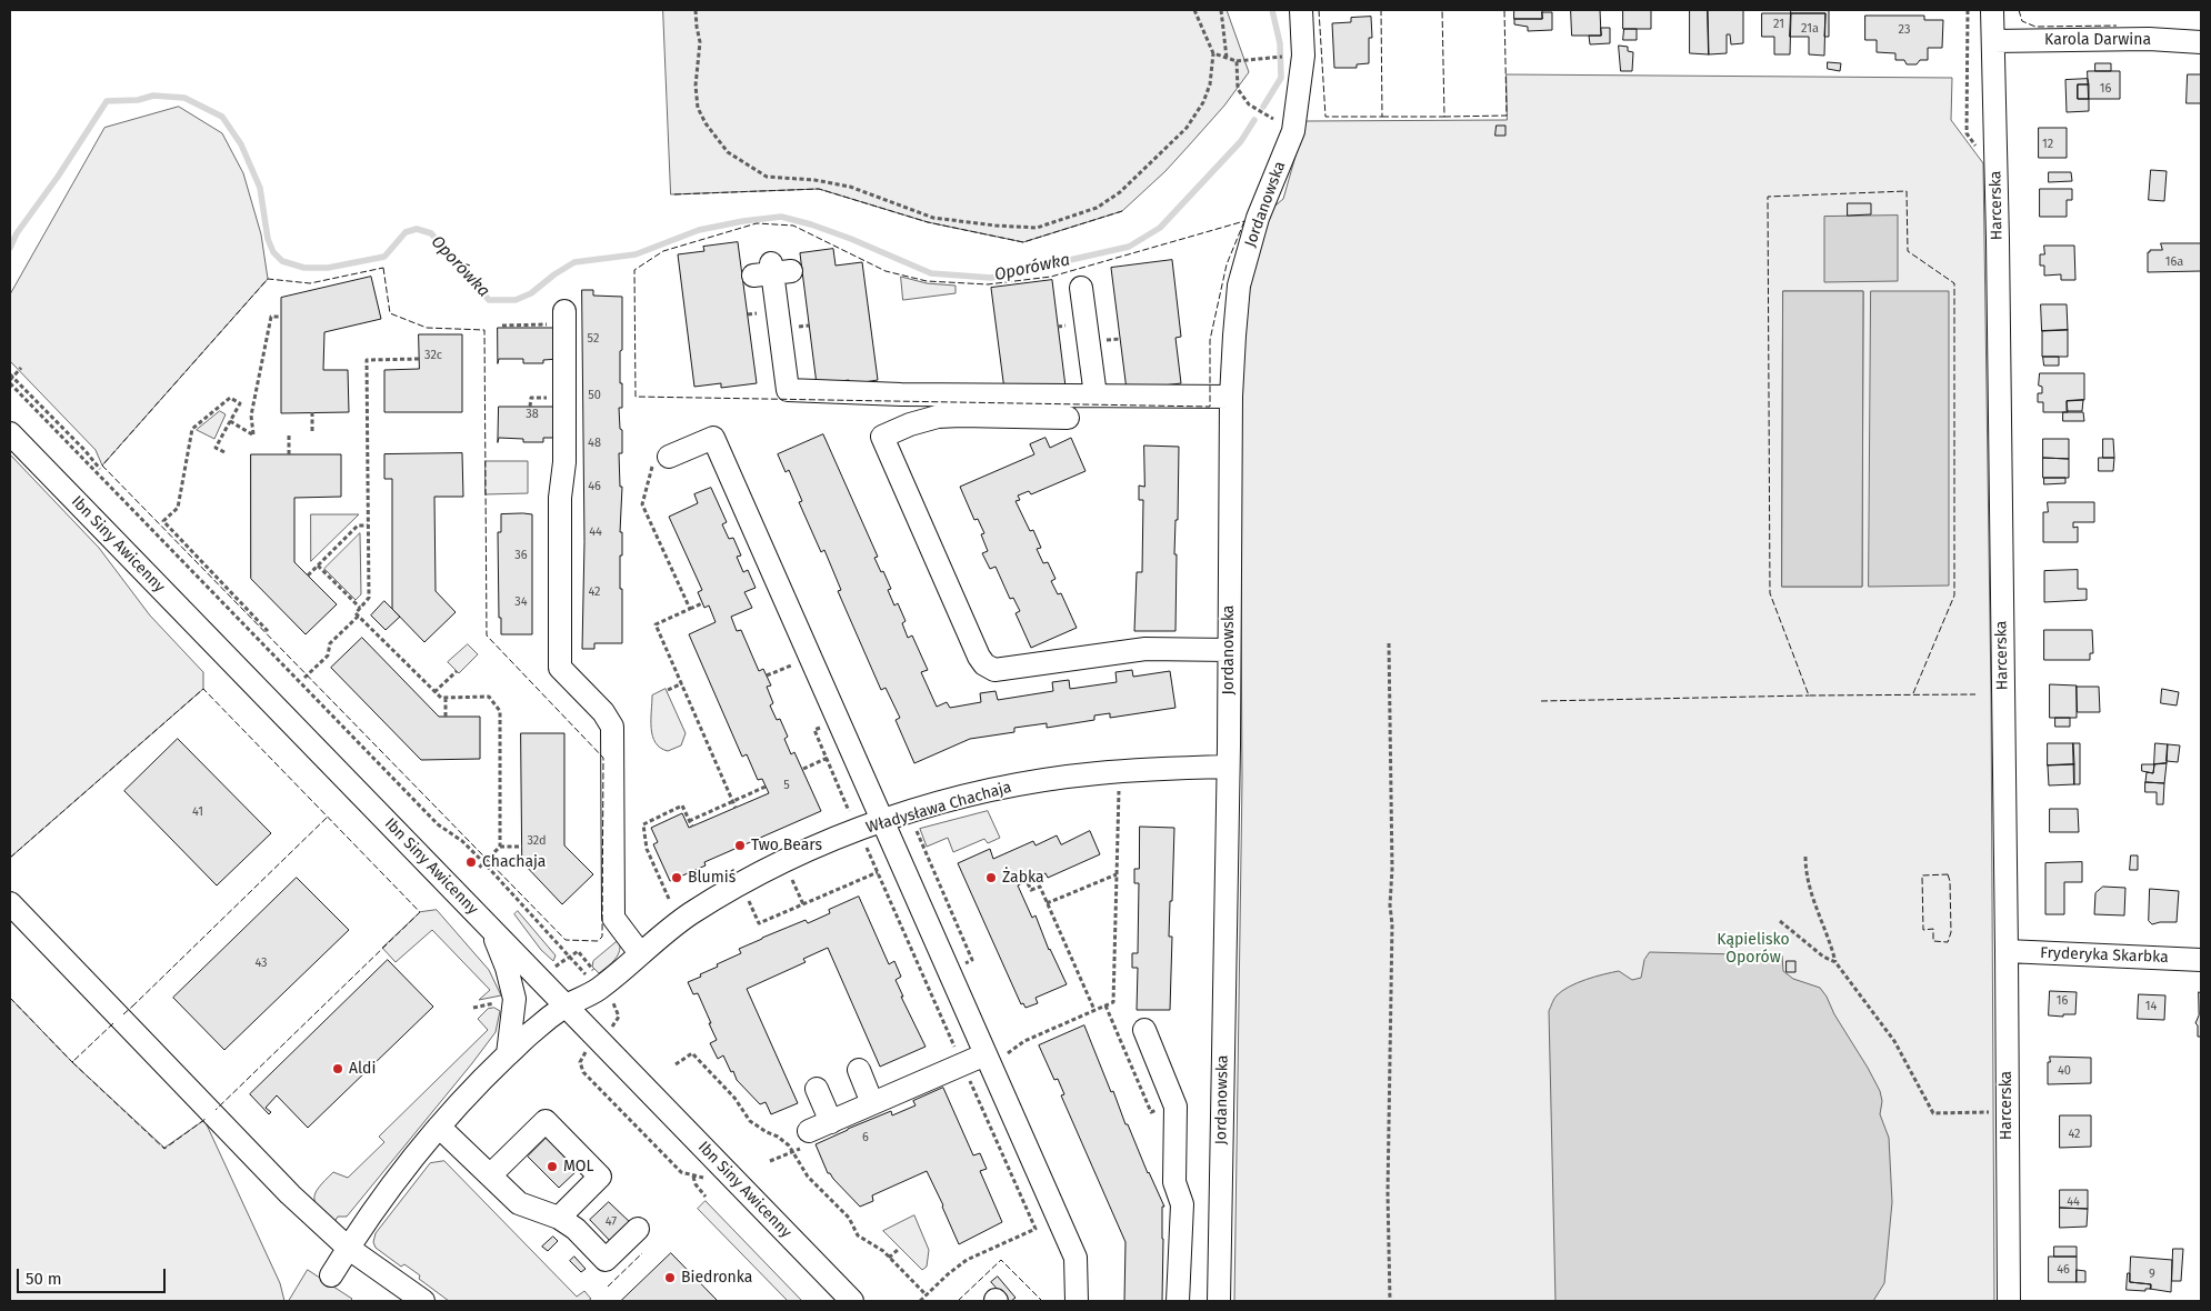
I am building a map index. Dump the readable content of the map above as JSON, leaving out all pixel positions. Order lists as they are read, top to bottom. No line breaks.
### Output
{"streets":{"street":["Karola Darwina","Jordanowska","Harcerska","Ibn Siny Awicenny","Władysława Chachaja","Fryderyka Skarbka"]},"crossings":[["Karola Darwina","Harcerska"],["Jordanowska","Władysława Chachaja"],["Harcerska","Fryderyka Skarbka"],["Ibn Siny Awicenny","Władysława Chachaja"]],"water":["Oporówka"],"parks":["Kąpielisko Oporów"],"places":["Two Bears","Chachaja","Blumiś","Żabka","Aldi","MOL","Biedronka"],"house_numbers":["21","21a","23","16","12","16a","52","32c","50","38","48","46","44","36","42","34","5","41","32d","43","16","14","40","42","6","44","47","46","9"],"scale_bar":"50 m"}
